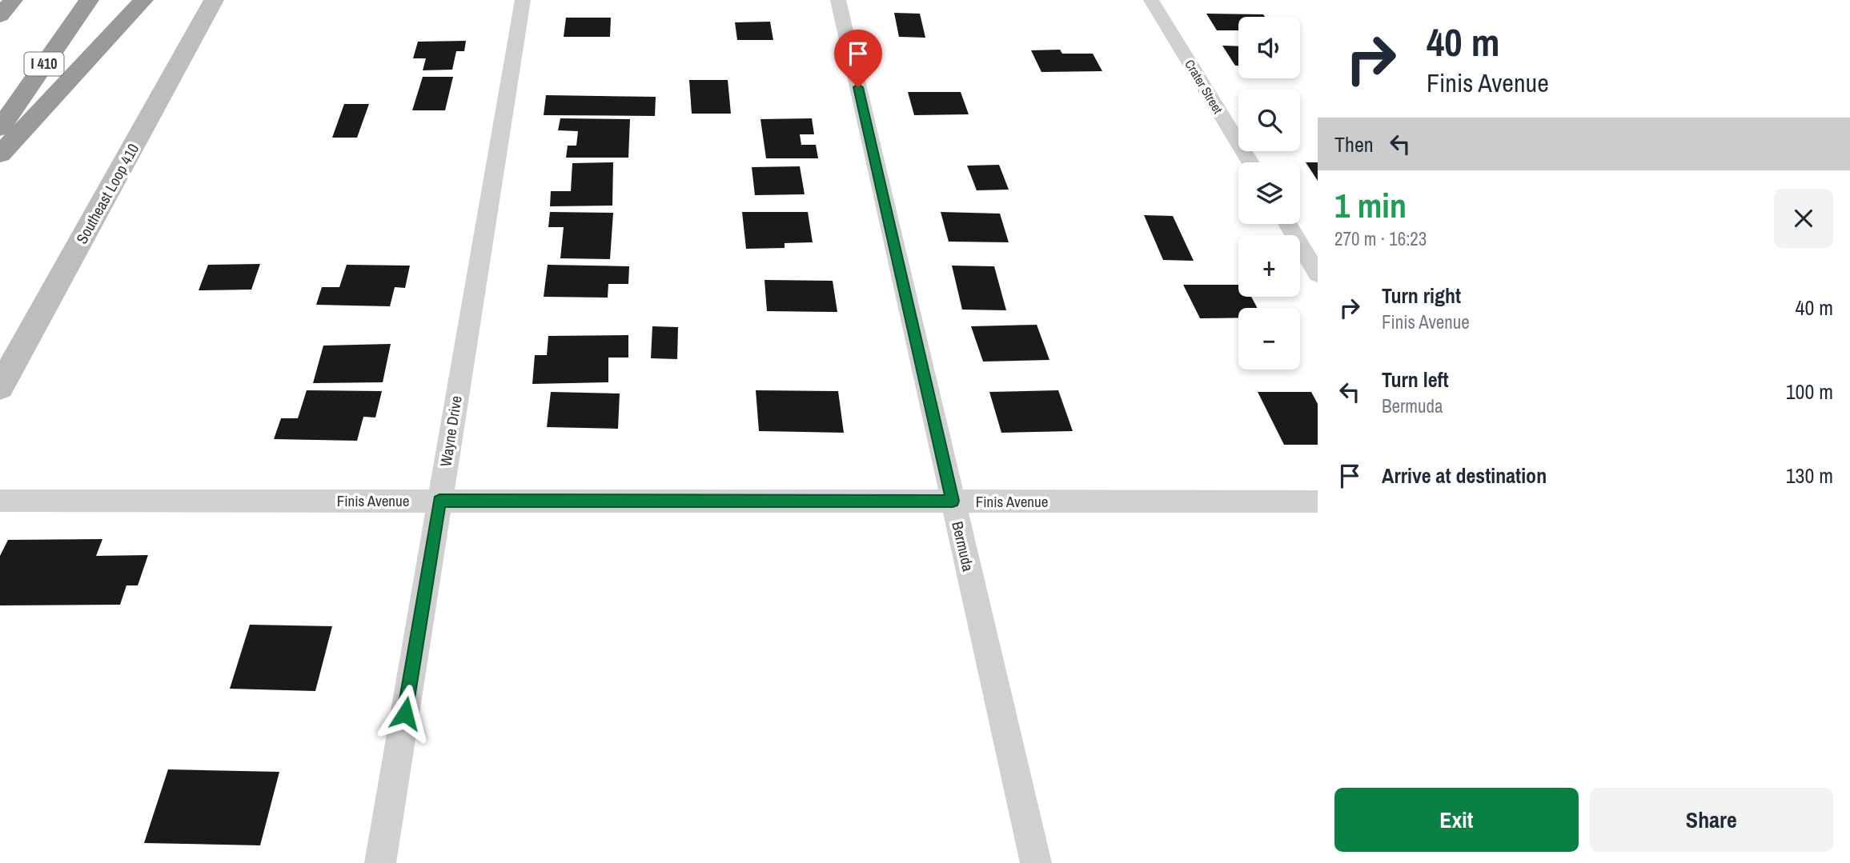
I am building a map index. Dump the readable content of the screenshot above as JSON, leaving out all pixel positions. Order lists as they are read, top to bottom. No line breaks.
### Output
{"streets":{"highway":["I 410"],"main road":["Southeast Loop 410"],"street":["Crater Street","Wayne Drive","Finis Avenue","Bermuda"]},"crossings":[["Wayne Drive","Finis Avenue"],["Finis Avenue","Bermuda"]],"page":{"turn":["40 m","Finis Avenue"],"map_buttons":["+","−"],"then":"Then","heading":["1 min","270 m · 16:23"],"list":[{"name":"Turn right","note":"Finis Avenue","value":"40 m"},{"name":"Turn left","note":"Bermuda","value":"100 m"},{"name":"Arrive at destination","value":"130 m"}],"buttons":["Exit","Share"]}}
